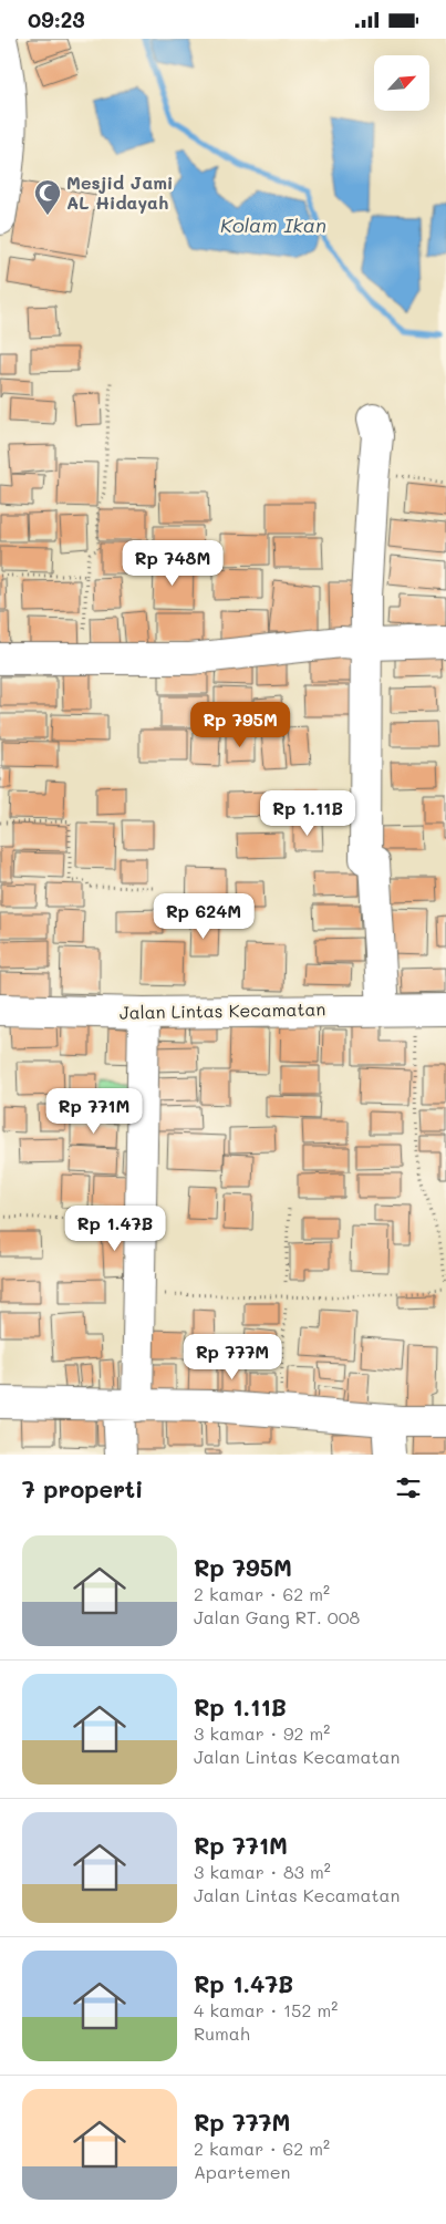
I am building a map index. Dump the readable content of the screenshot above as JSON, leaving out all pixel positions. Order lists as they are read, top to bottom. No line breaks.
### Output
{"streets":{"street":["Jalan Lintas Kecamatan"]},"water":["Kolam Ikan"],"places":{"mosque":["Mesjid Jami AL Hidayah"]},"north":"top right","page":{"status":"09:23","price":["Rp 748M","Rp 795M","Rp 1.11B","Rp 624M","Rp 771M","Rp 1.47B","Rp 777M"],"heading":"7 properti","list":[{"name":"Rp 795M","note":"2 kamar · 62 m² · Jalan Gang RT. 008"},{"name":"Rp 1.11B","note":"3 kamar · 92 m² · Jalan Lintas Kecamatan"},{"name":"Rp 771M","note":"3 kamar · 83 m² · Jalan Lintas Kecamatan"},{"name":"Rp 1.47B","note":"4 kamar · 152 m² · Rumah"},{"name":"Rp 777M","note":"2 kamar · 62 m² · Apartemen"}]}}
